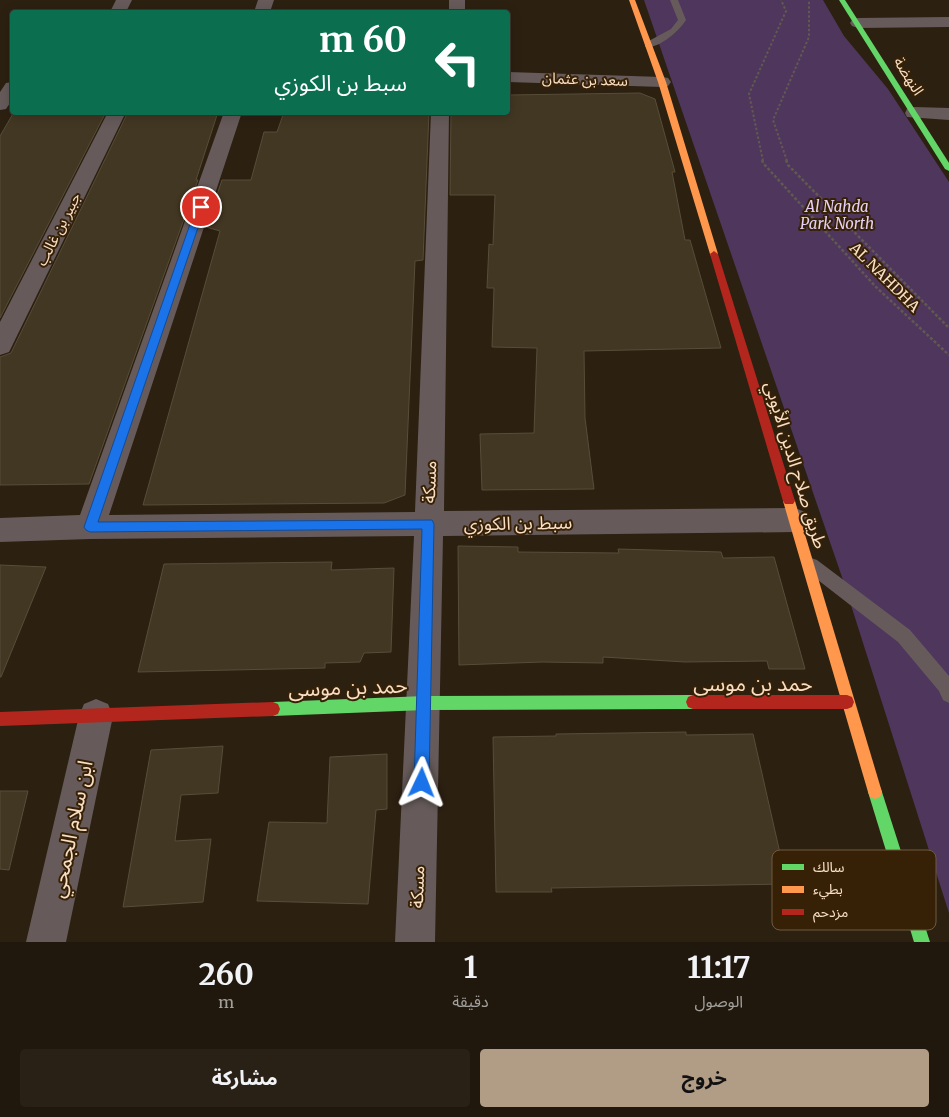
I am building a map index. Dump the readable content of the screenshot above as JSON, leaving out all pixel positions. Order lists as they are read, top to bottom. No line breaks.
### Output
{"streets":{"main road":["النهضة","طريق صلاح الدين الأيوبي","حمد بن موسى"],"street":["سعد بن عثمان","جبير بن غالب","مسكة","سبط بن الكوزي","ابن سلام الجمحي"],"path":["AL NAHDHA"]},"crossings":[["سعد بن عثمان","طريق صلاح الدين الأيوبي"],["طريق صلاح الدين الأيوبي","سبط بن الكوزي"],["طريق صلاح الدين الأيوبي","حمد بن موسى"],["مسكة","سبط بن الكوزي"],["مسكة","حمد بن موسى"],["حمد بن موسى","ابن سلام الجمحي"]],"parks":["Al Nahda Park North"],"legend":["سالك","بطيء","مزدحم"],"page":{"turn":["60 m","سبط بن الكوزي"],"eta":["11:17","الوصول","1","دقيقة","260","m"],"buttons":["خروج","مشاركة"]}}
